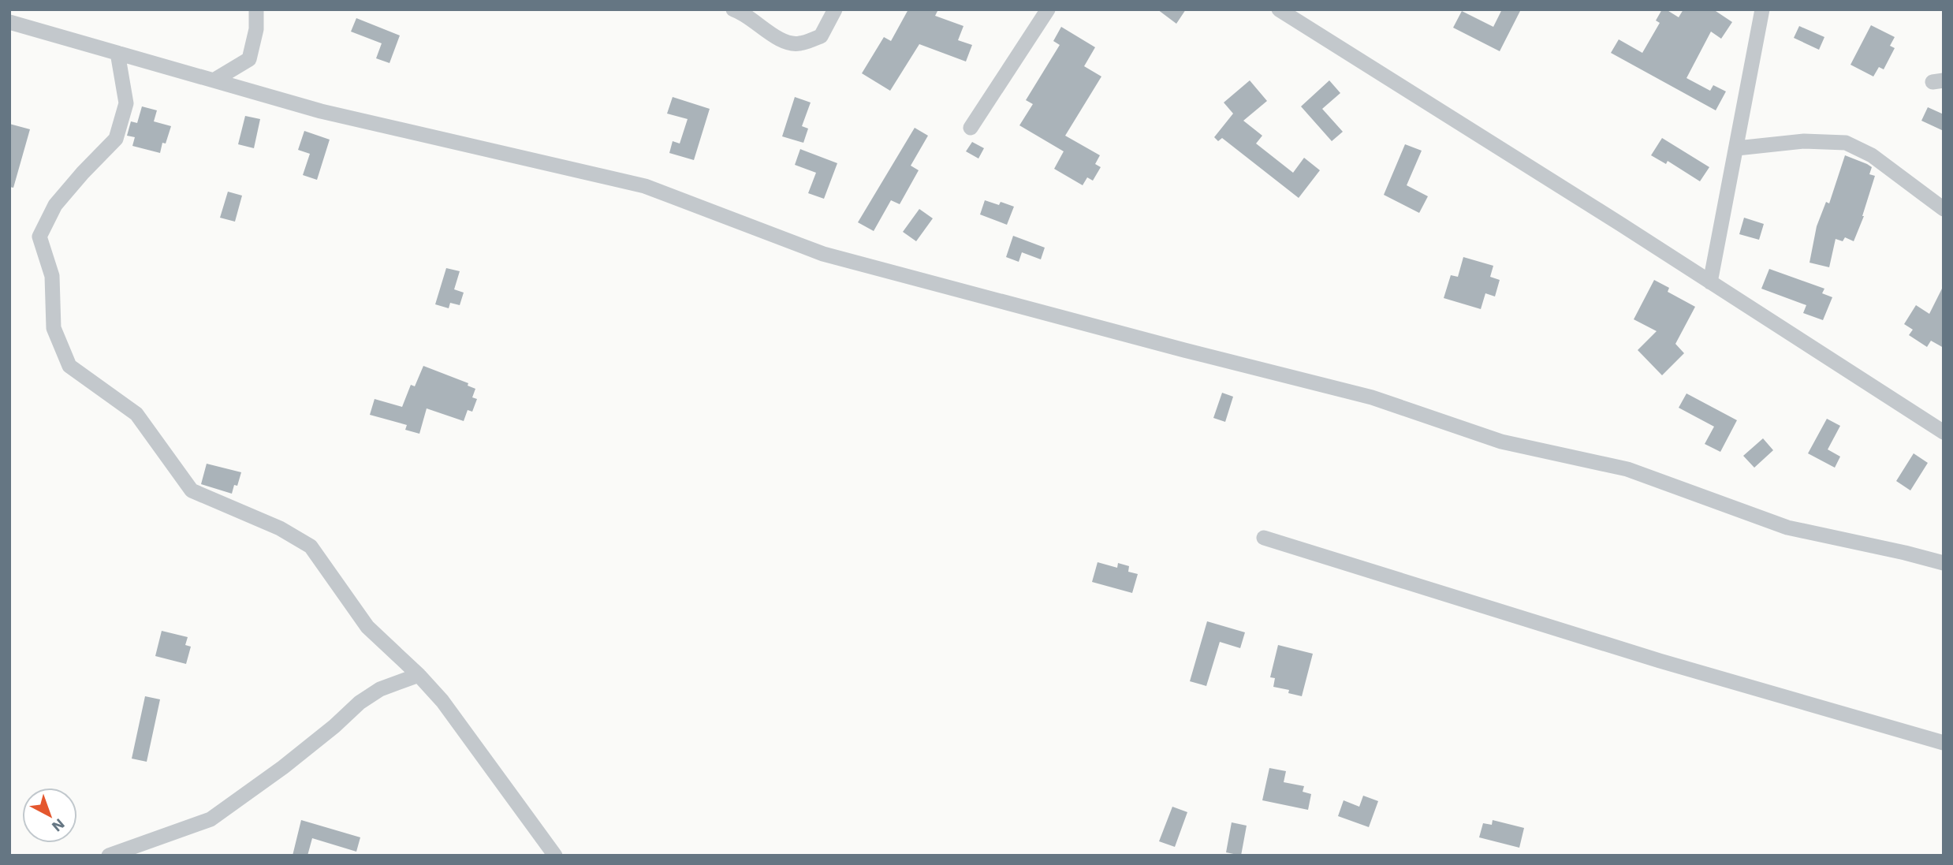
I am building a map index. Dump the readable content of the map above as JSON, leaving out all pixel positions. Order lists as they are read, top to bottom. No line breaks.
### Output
{"north":"bottom right"}
